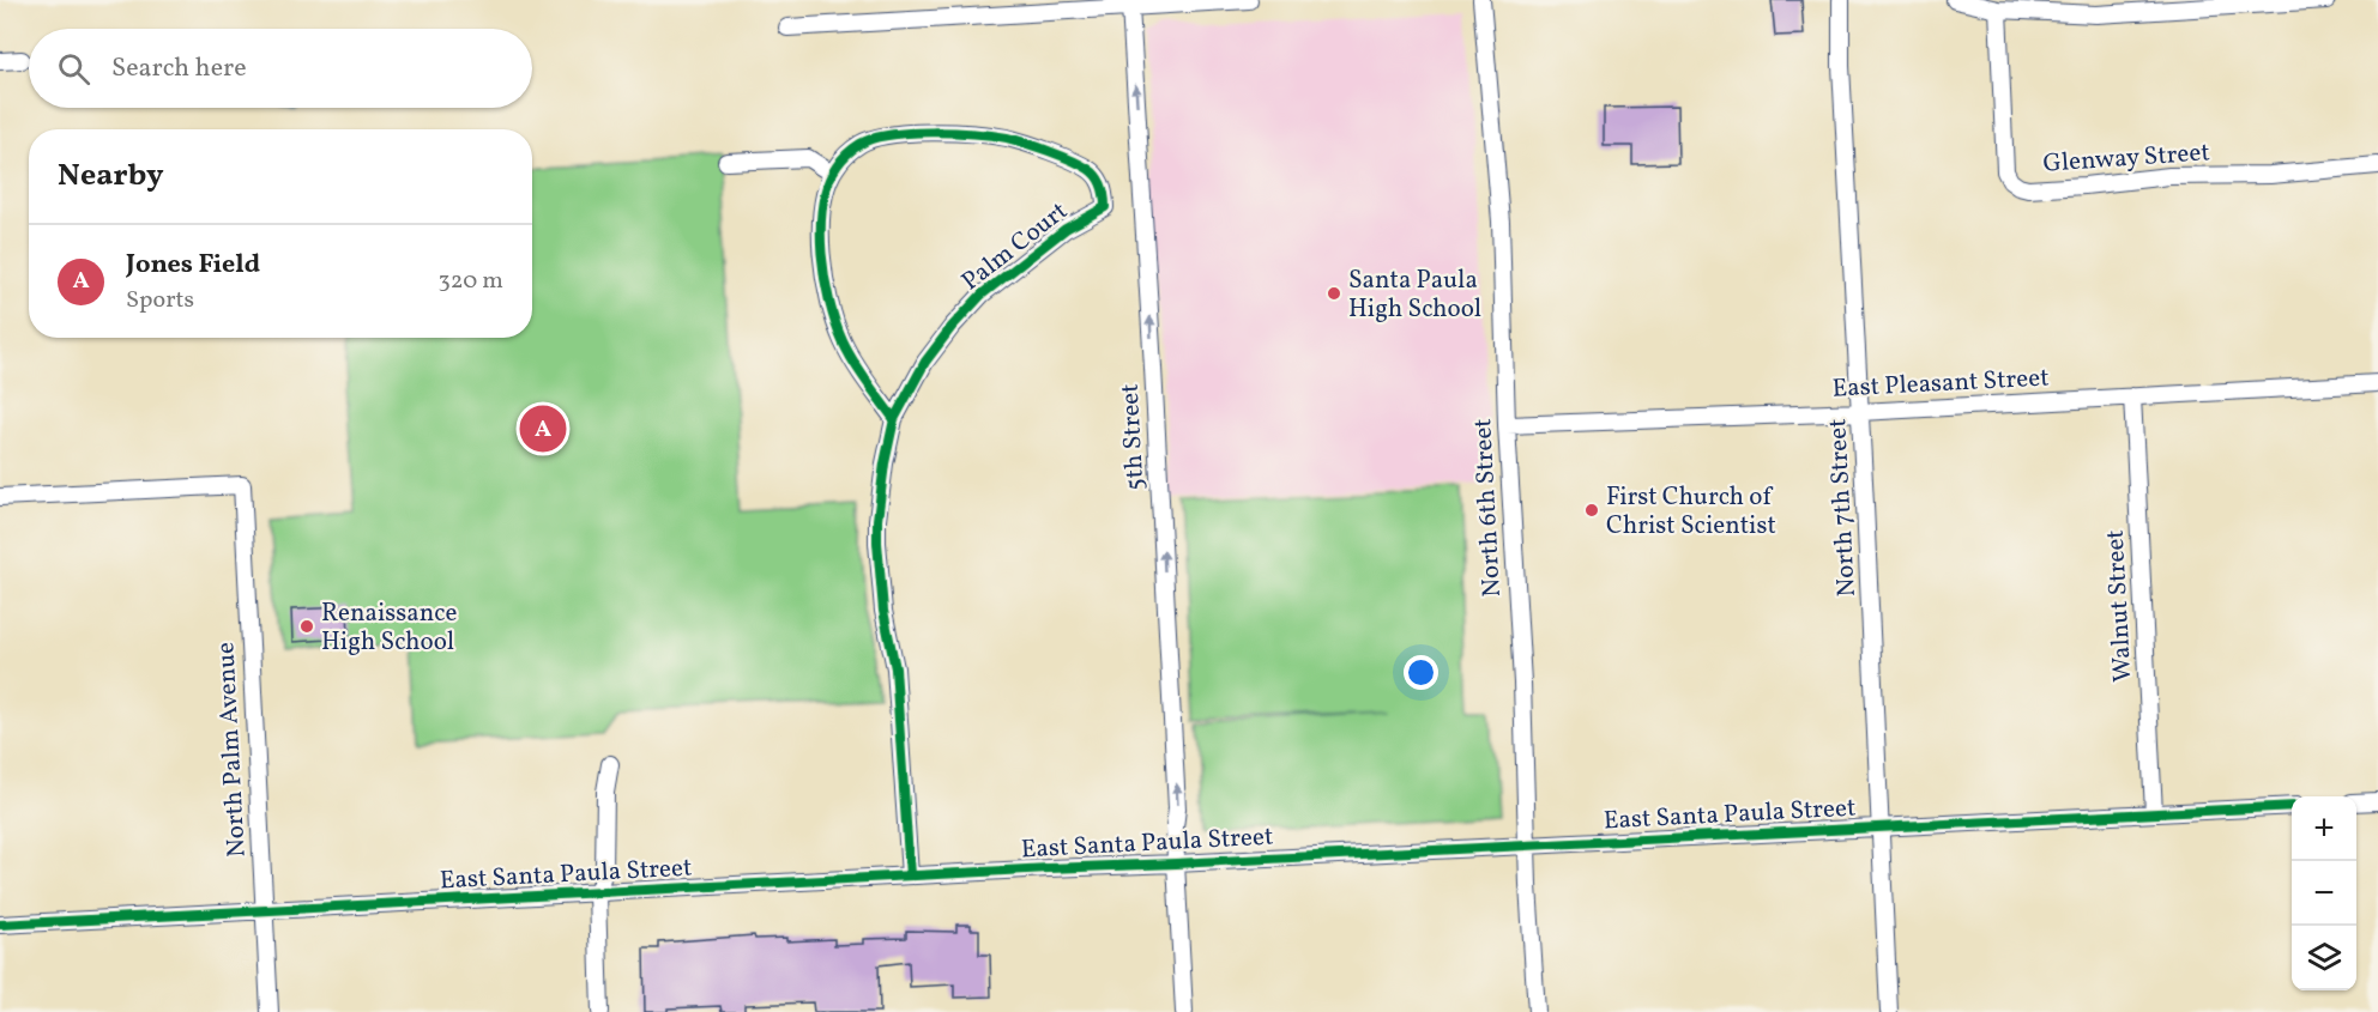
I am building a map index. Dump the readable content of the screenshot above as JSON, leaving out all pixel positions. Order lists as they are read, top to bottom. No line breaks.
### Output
{"streets":{"street":["Glenway Street","Palm Court","East Pleasant Street","5th Street","North 6th Street","North 7th Street","Walnut Street","North Palm Avenue","East Santa Paula Street"]},"crossings":[["Palm Court","East Santa Paula Street"],["East Pleasant Street","North 6th Street"],["East Pleasant Street","North 7th Street"],["East Pleasant Street","Walnut Street"],["5th Street","East Santa Paula Street"],["North 6th Street","East Santa Paula Street"],["North 7th Street","East Santa Paula Street"],["Walnut Street","East Santa Paula Street"],["North Palm Avenue","East Santa Paula Street"]],"one_way":["5th Street"],"places":["Santa Paula High School","First Church of Christ Scientist","Renaissance High School"],"page":{"search":"Search here","heading":"Nearby","list":[{"mark":"A","name":"Jones Field","note":"Sports","value":"320 m"}],"pins":"A","map_buttons":["+","−"]}}
